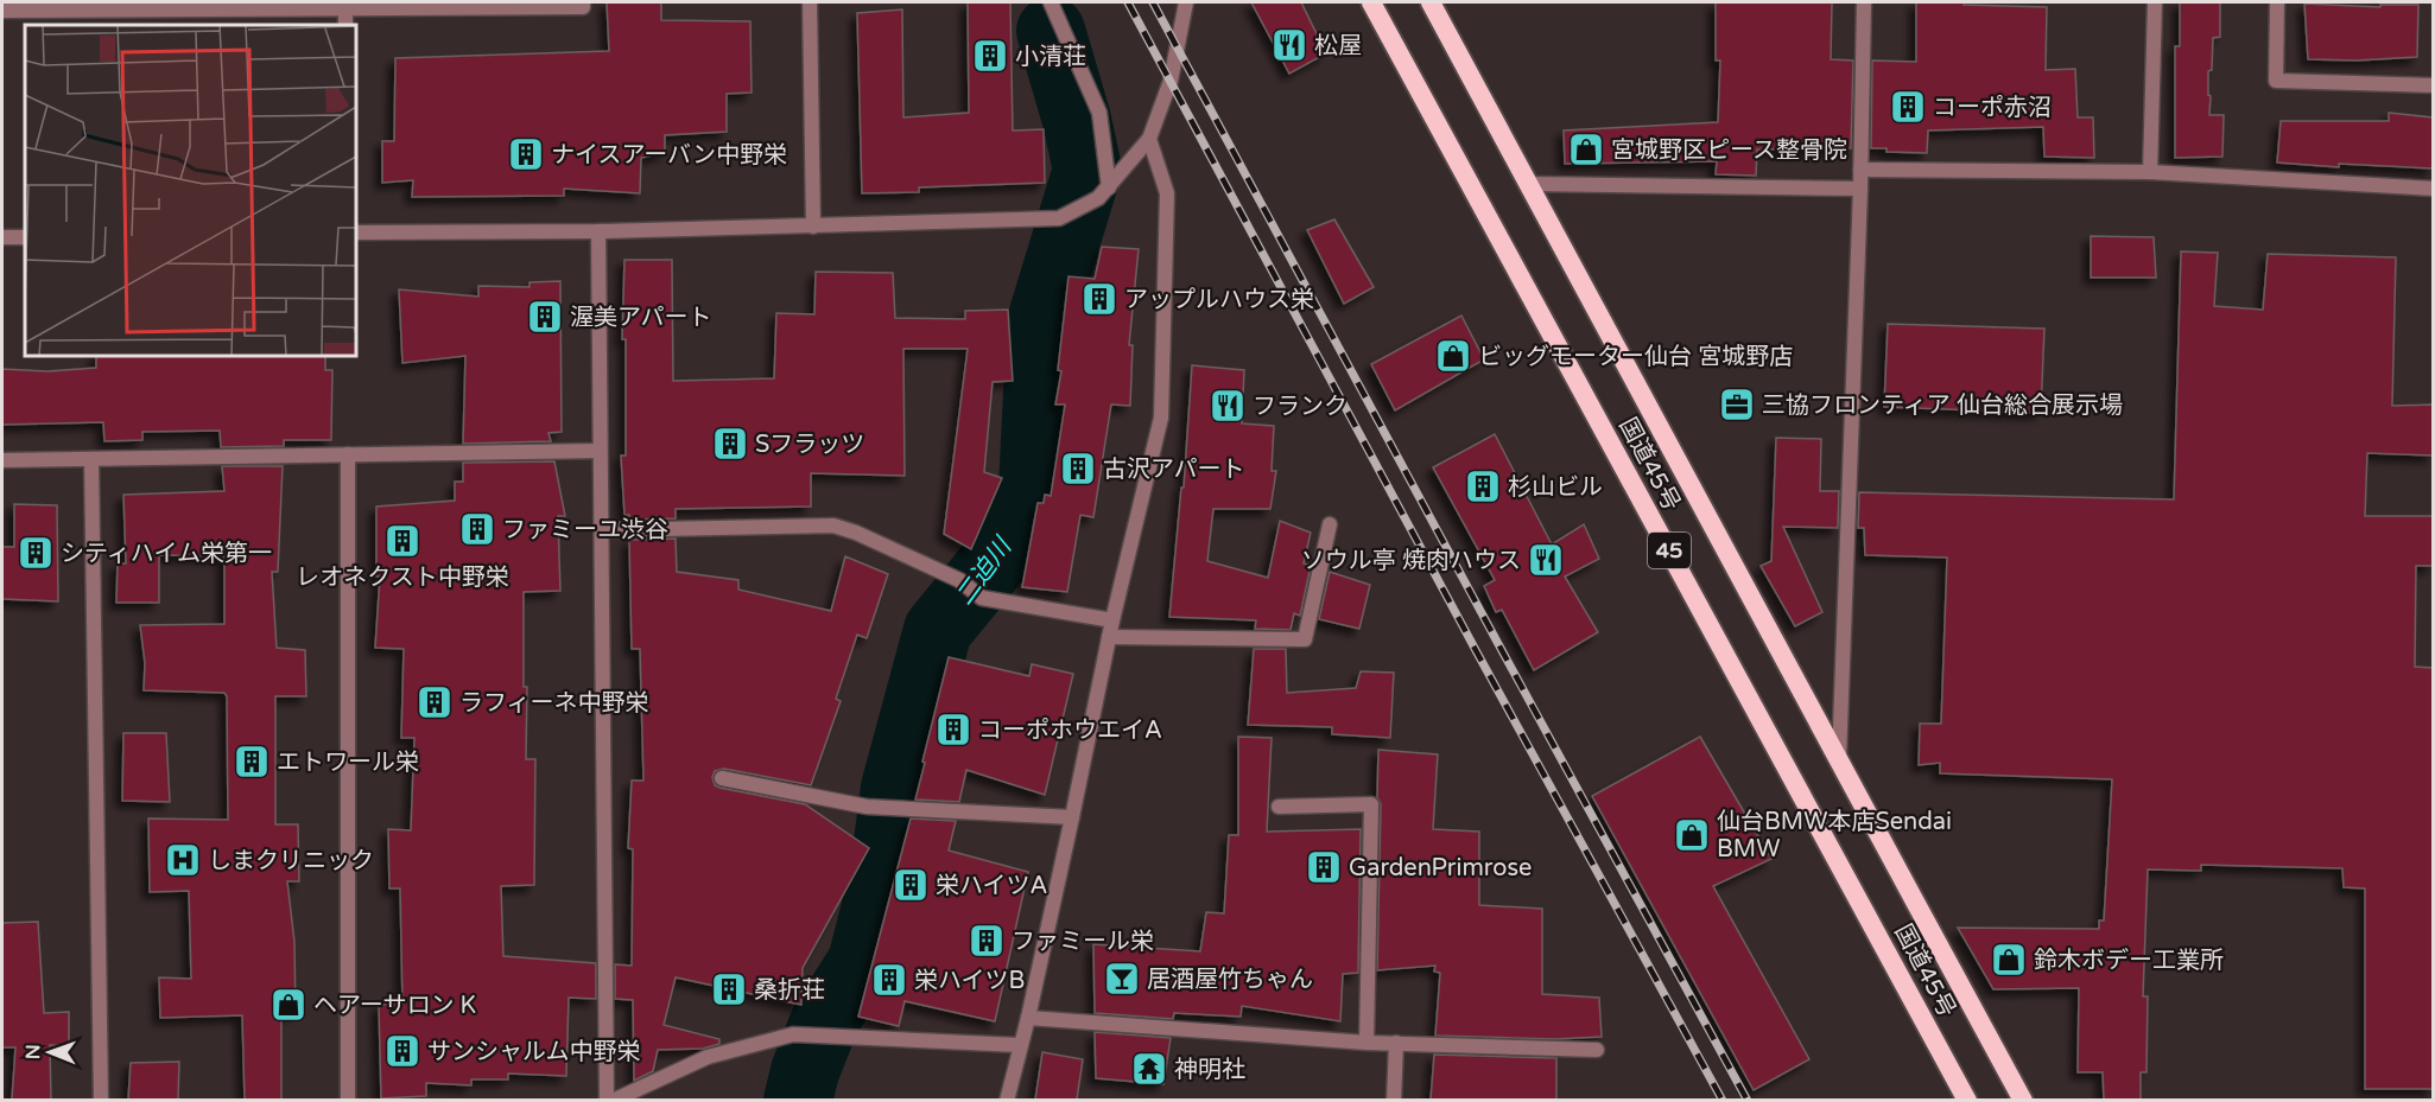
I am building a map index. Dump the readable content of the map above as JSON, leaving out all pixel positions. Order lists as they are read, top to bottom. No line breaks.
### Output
{"streets":{"highway":["国道45号","45"]},"water":["二迫川"],"places":{"restaurant":["松屋","フランク","ソウル亭 焼肉ハウス"],"building":["小清荘","コーポ赤沼","ナイスアーバン中野栄","アップルハウス栄","渥美アパート","Sフラッツ","古沢アパート","杉山ビル","ファミーユ渋谷","レオネクスト中野栄","シティハイム栄第一","ラフィーネ中野栄","コーポホウエイA","エトワール栄","GardenPrimrose","栄ハイツA","ファミール栄","栄ハイツB","桑折荘","サンシャルム中野栄"],"shop":["宮城野区ピース整骨院","ビッグモーター仙台 宮城野店","仙台BMW本店Sendai BMW","鈴木ボデー工業所","ヘアーサロン K"],"office":["三協フロンティア 仙台総合展示場"],"hospital":["しまクリニック"],"bar":["居酒屋竹ちゃん"],"temple":["神明社"]},"north":"left"}
